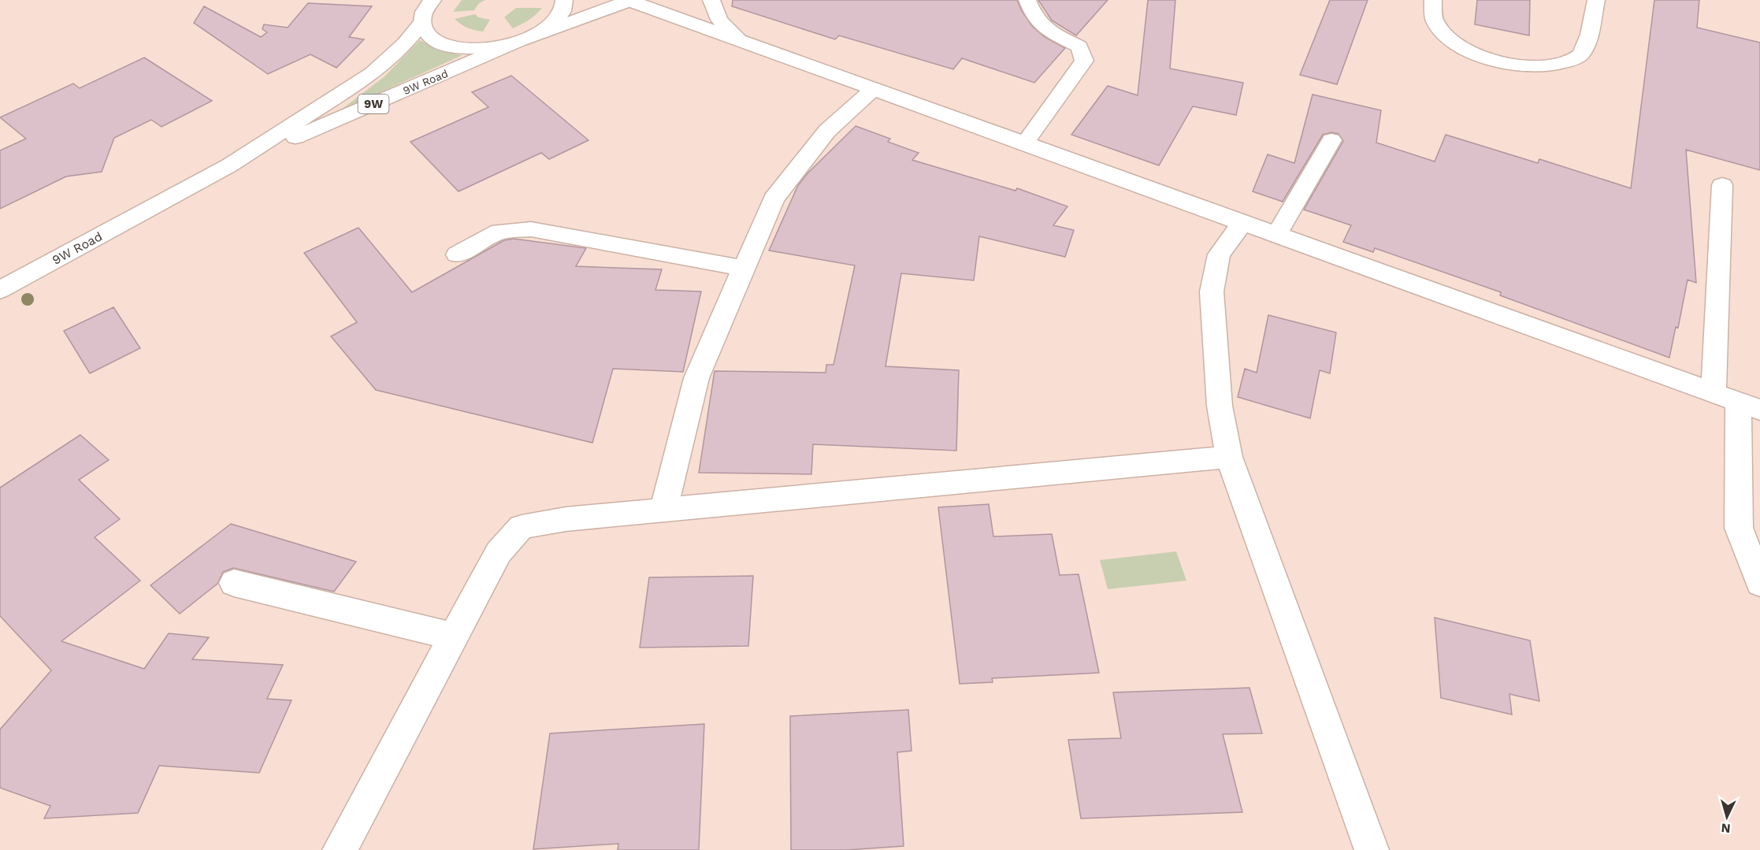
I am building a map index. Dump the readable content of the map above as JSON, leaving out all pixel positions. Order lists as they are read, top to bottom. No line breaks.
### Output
{"streets":{"street":["9W Road","9W"]},"north":"bottom"}
